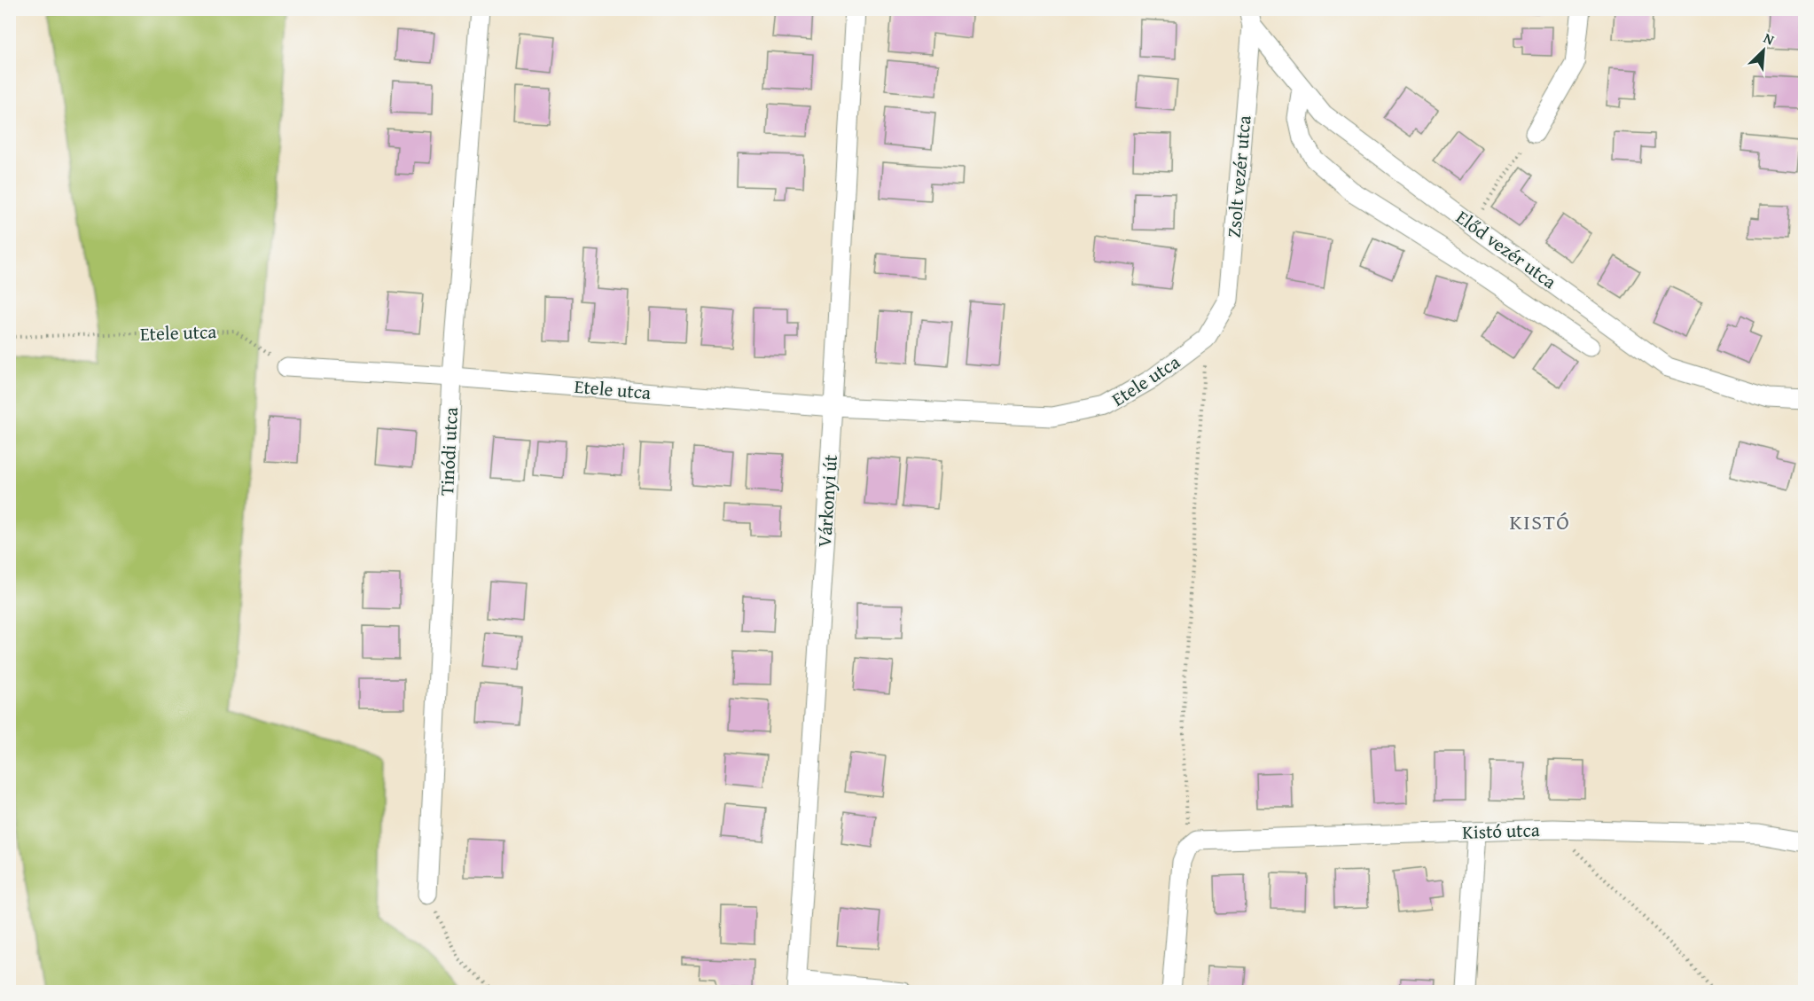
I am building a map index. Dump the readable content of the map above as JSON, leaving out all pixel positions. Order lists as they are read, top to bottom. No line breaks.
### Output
{"streets":{"street":["Zsolt vezér utca","Előd vezér utca","Etele utca","Tinódi utca","Várkonyi út","Kistó utca"]},"crossings":[["Zsolt vezér utca","Előd vezér utca"],["Zsolt vezér utca","Etele utca"],["Etele utca","Tinódi utca"],["Etele utca","Várkonyi út"]],"districts":["KISTÓ"],"north":"top right"}
